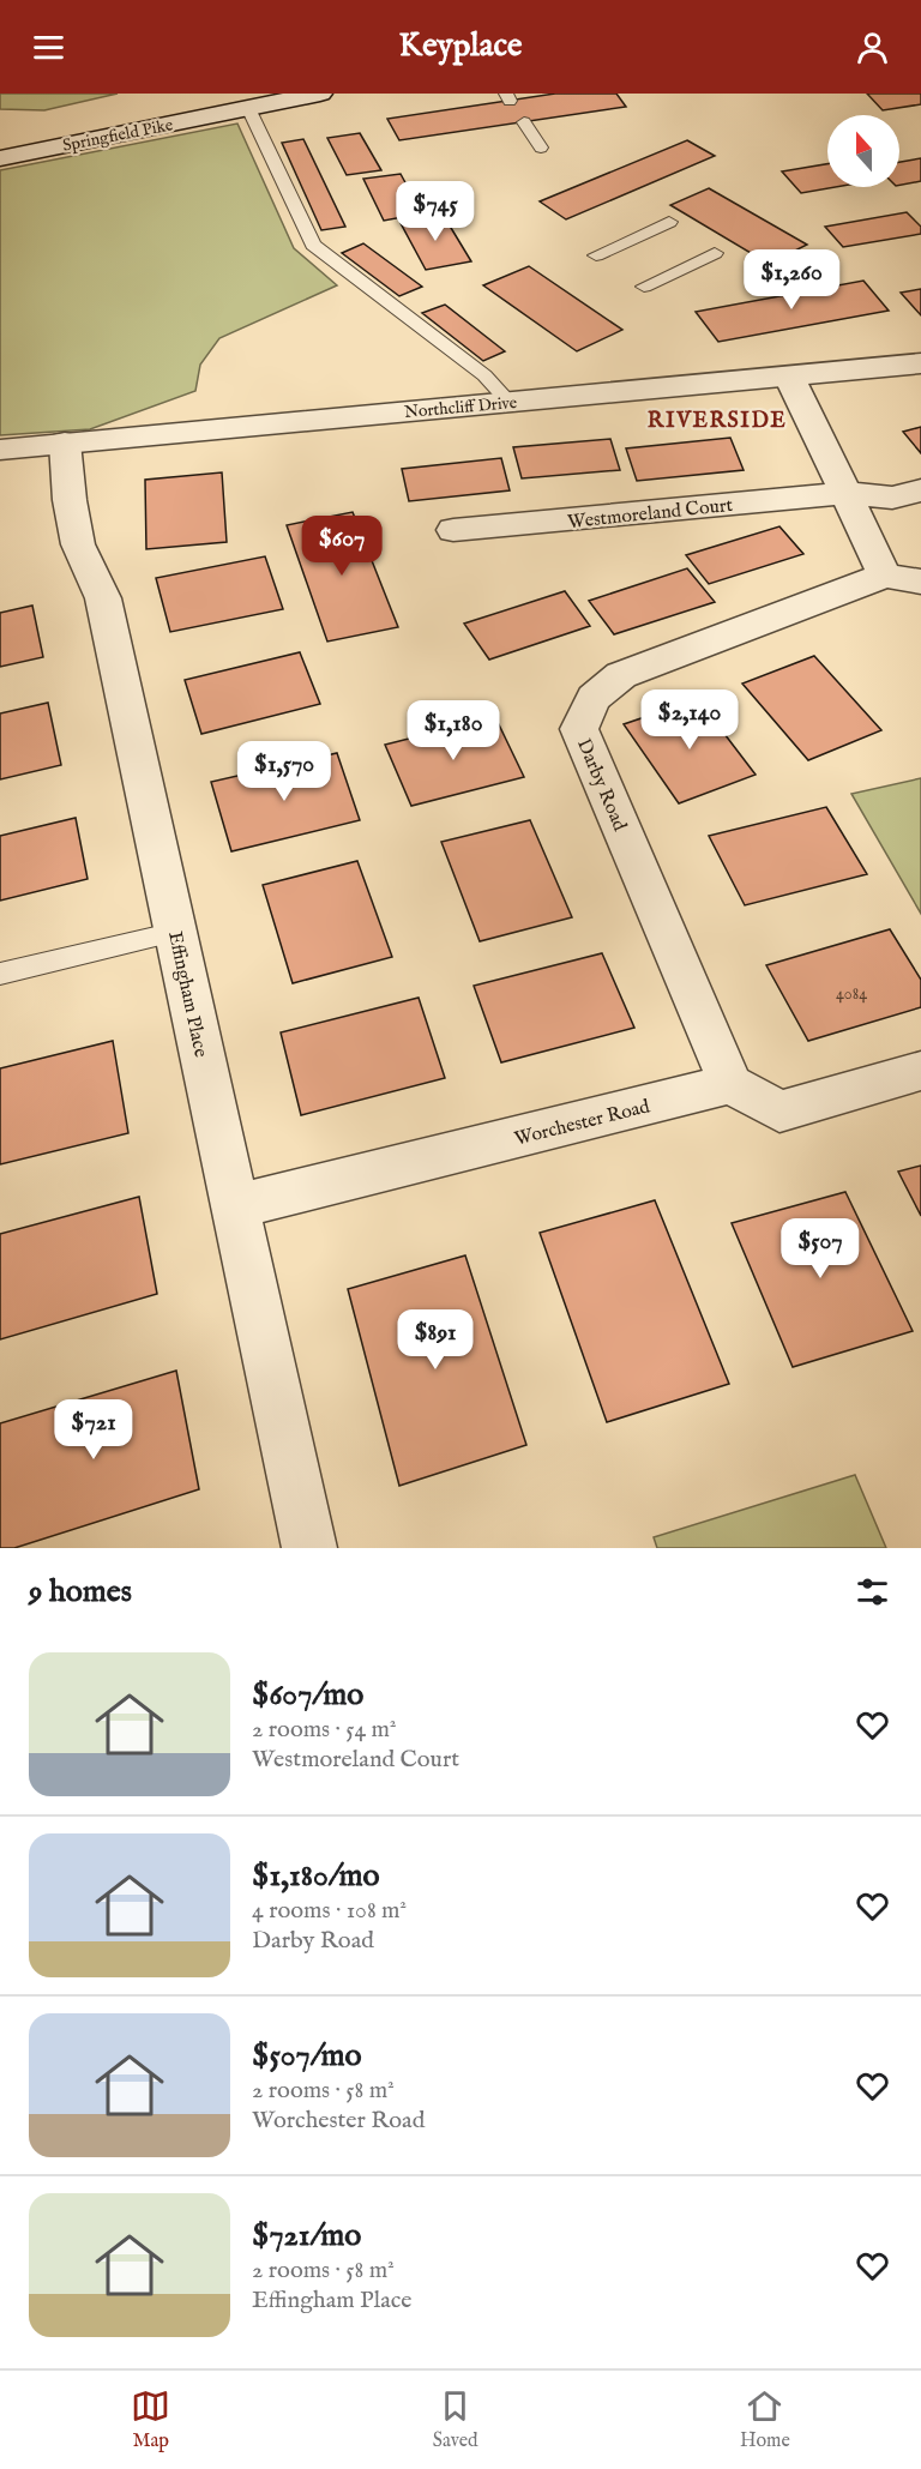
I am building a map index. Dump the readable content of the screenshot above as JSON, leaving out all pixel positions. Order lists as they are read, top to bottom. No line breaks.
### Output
{"streets":{"street":["Springfield Pike","Northcliff Drive","Westmoreland Court","Darby Road","Effingham Place","Worchester Road"]},"crossings":[["Northcliff Drive","Darby Road"],["Northcliff Drive","Effingham Place"],["Westmoreland Court","Darby Road"],["Darby Road","Worchester Road"],["Effingham Place","Worchester Road"]],"districts":["RIVERSIDE"],"house_numbers":["4084"],"north":"top","page":{"header":"Keyplace","price":["$745","$1,260","$607","$2,140","$1,180","$1,570","$507","$891","$721"],"heading":"9 homes","list":[{"name":"$607/mo","note":"2 rooms · 54 m² · Westmoreland Court"},{"name":"$1,180/mo","note":"4 rooms · 108 m² · Darby Road"},{"name":"$507/mo","note":"2 rooms · 58 m² · Worchester Road"},{"name":"$721/mo","note":"2 rooms · 58 m² · Effingham Place"}],"tabs":["Map","Saved","Home"]}}
